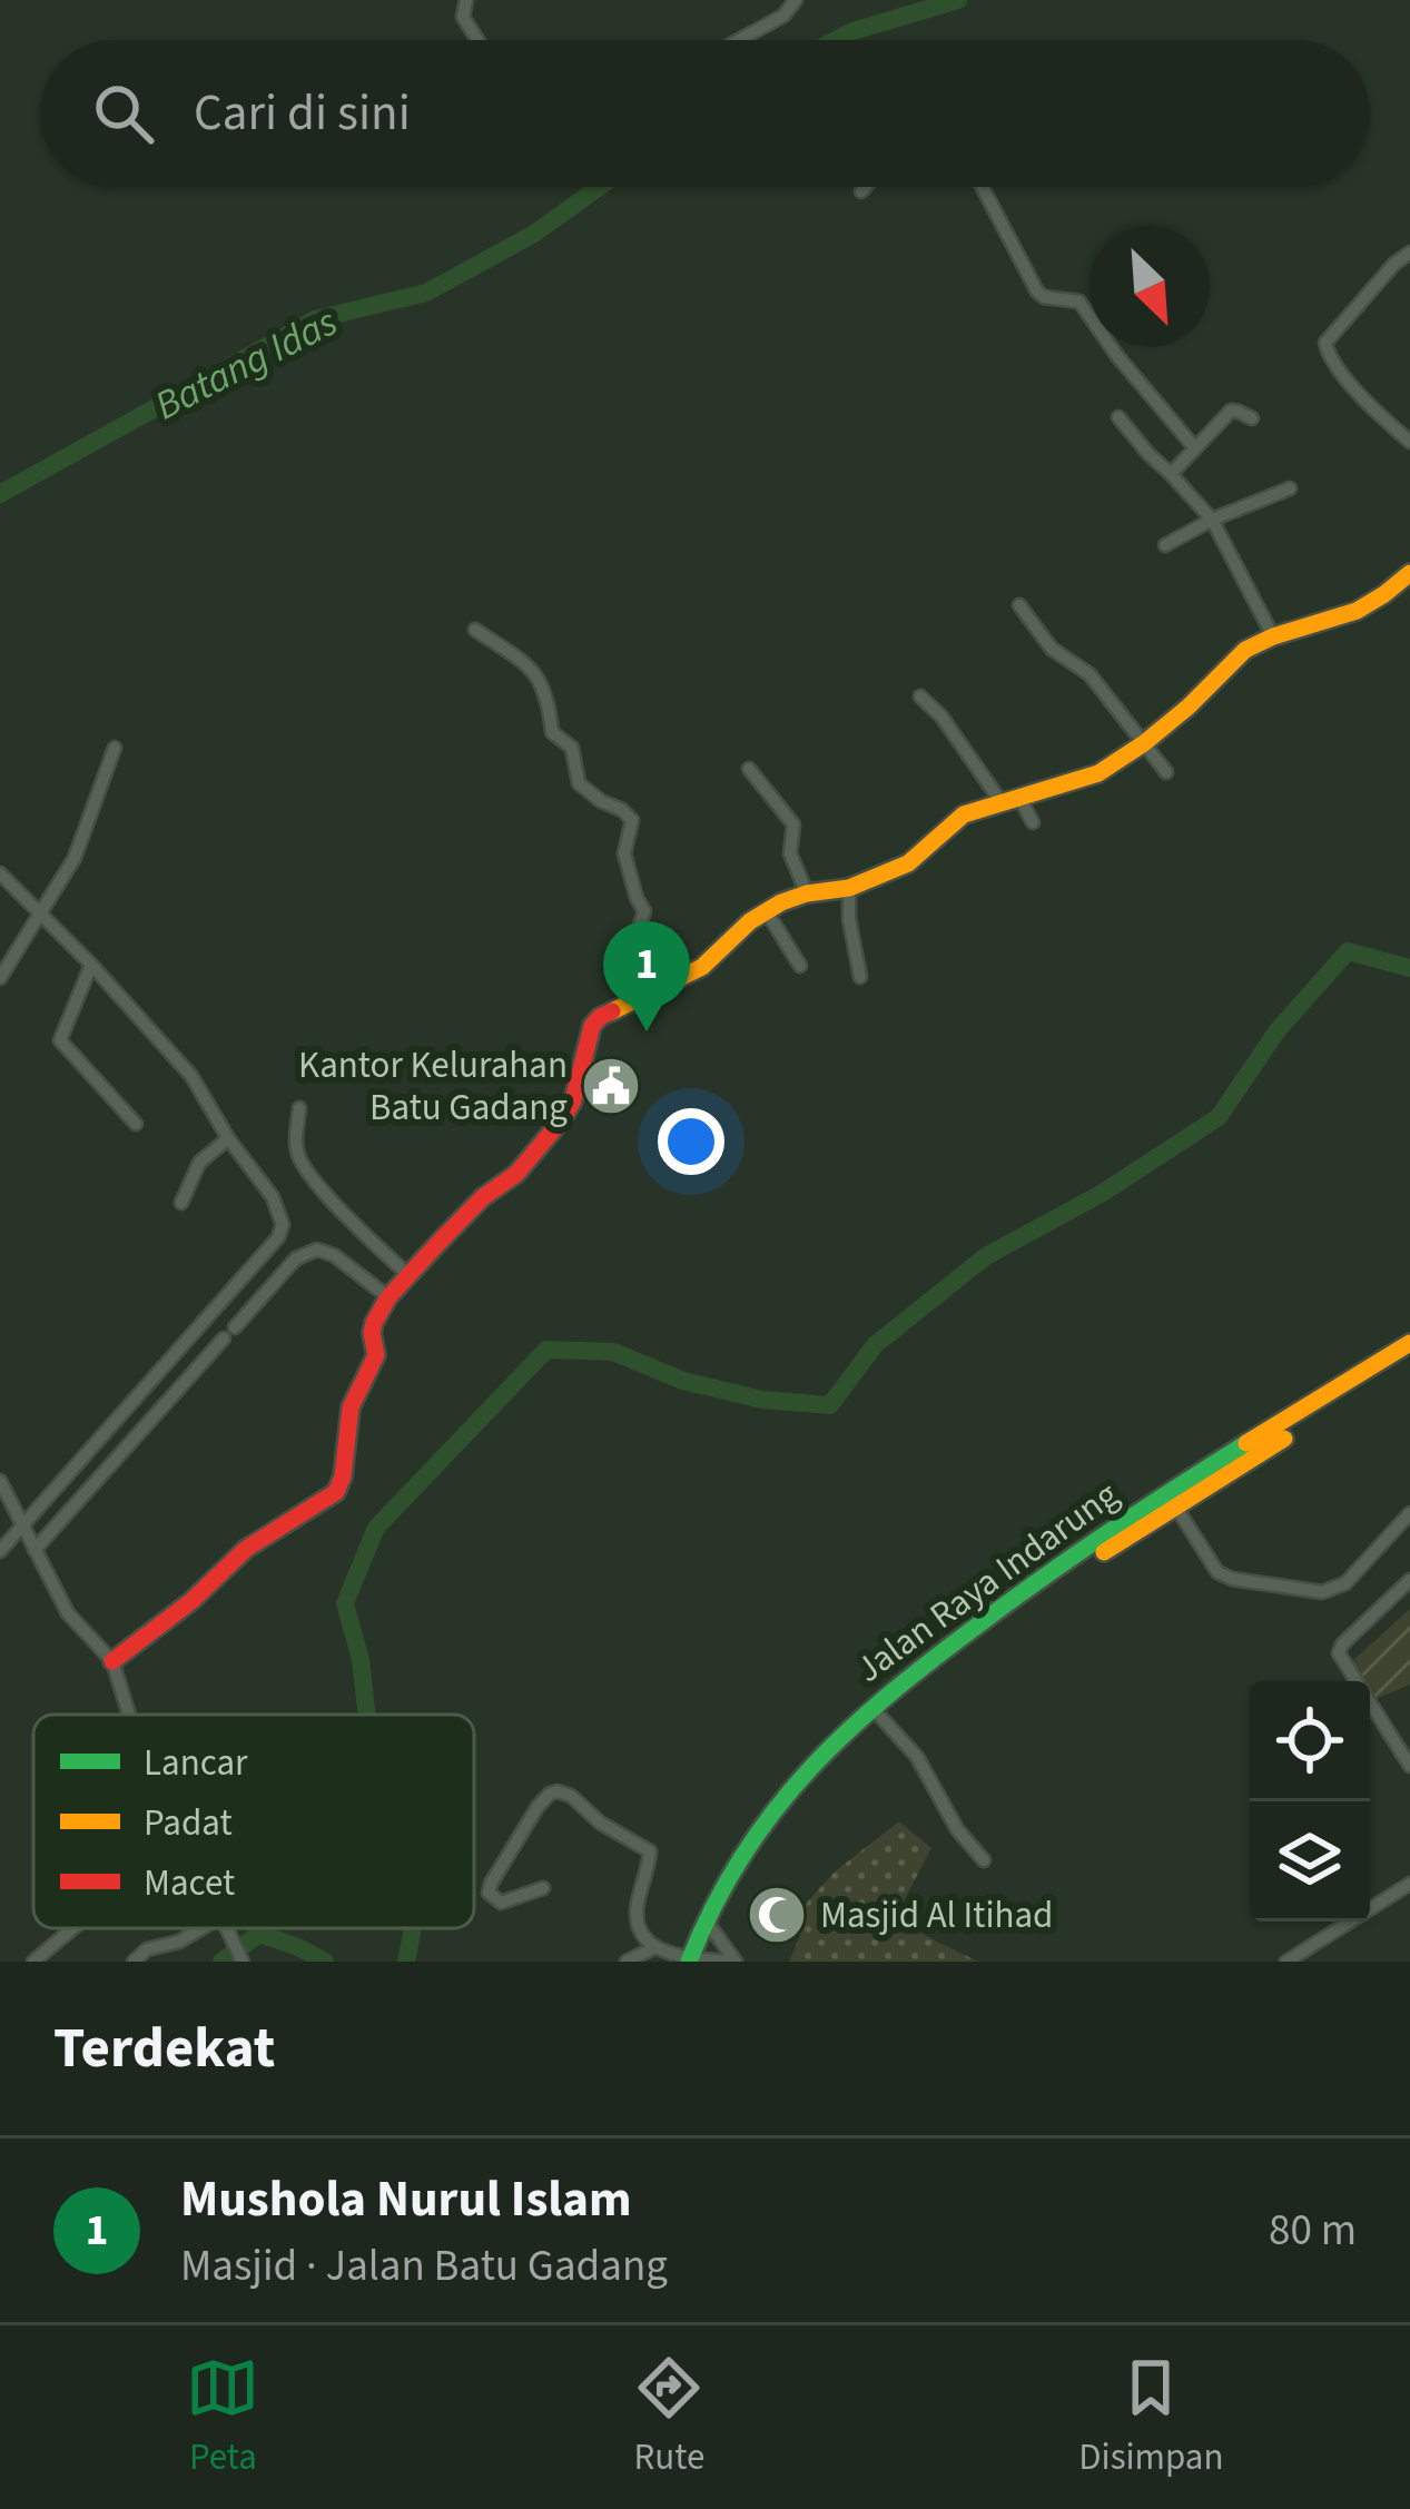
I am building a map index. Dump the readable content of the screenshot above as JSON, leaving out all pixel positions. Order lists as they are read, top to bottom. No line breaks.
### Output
{"streets":{"main road":["Jalan Raya Indarung"]},"water":["Batang Idas"],"places":{"public building":["Kantor Kelurahan Batu Gadang"],"mosque":["Masjid Al Itihad"]},"legend":["Lancar","Padat","Macet"],"north":"bottom right","page":{"search":"Cari di sini","pins":"1","heading":"Terdekat","list":[{"mark":"1","name":"Mushola Nurul Islam","note":"Masjid · Jalan Batu Gadang","value":"80 m"}],"nav":["Peta","Rute","Disimpan"]}}
